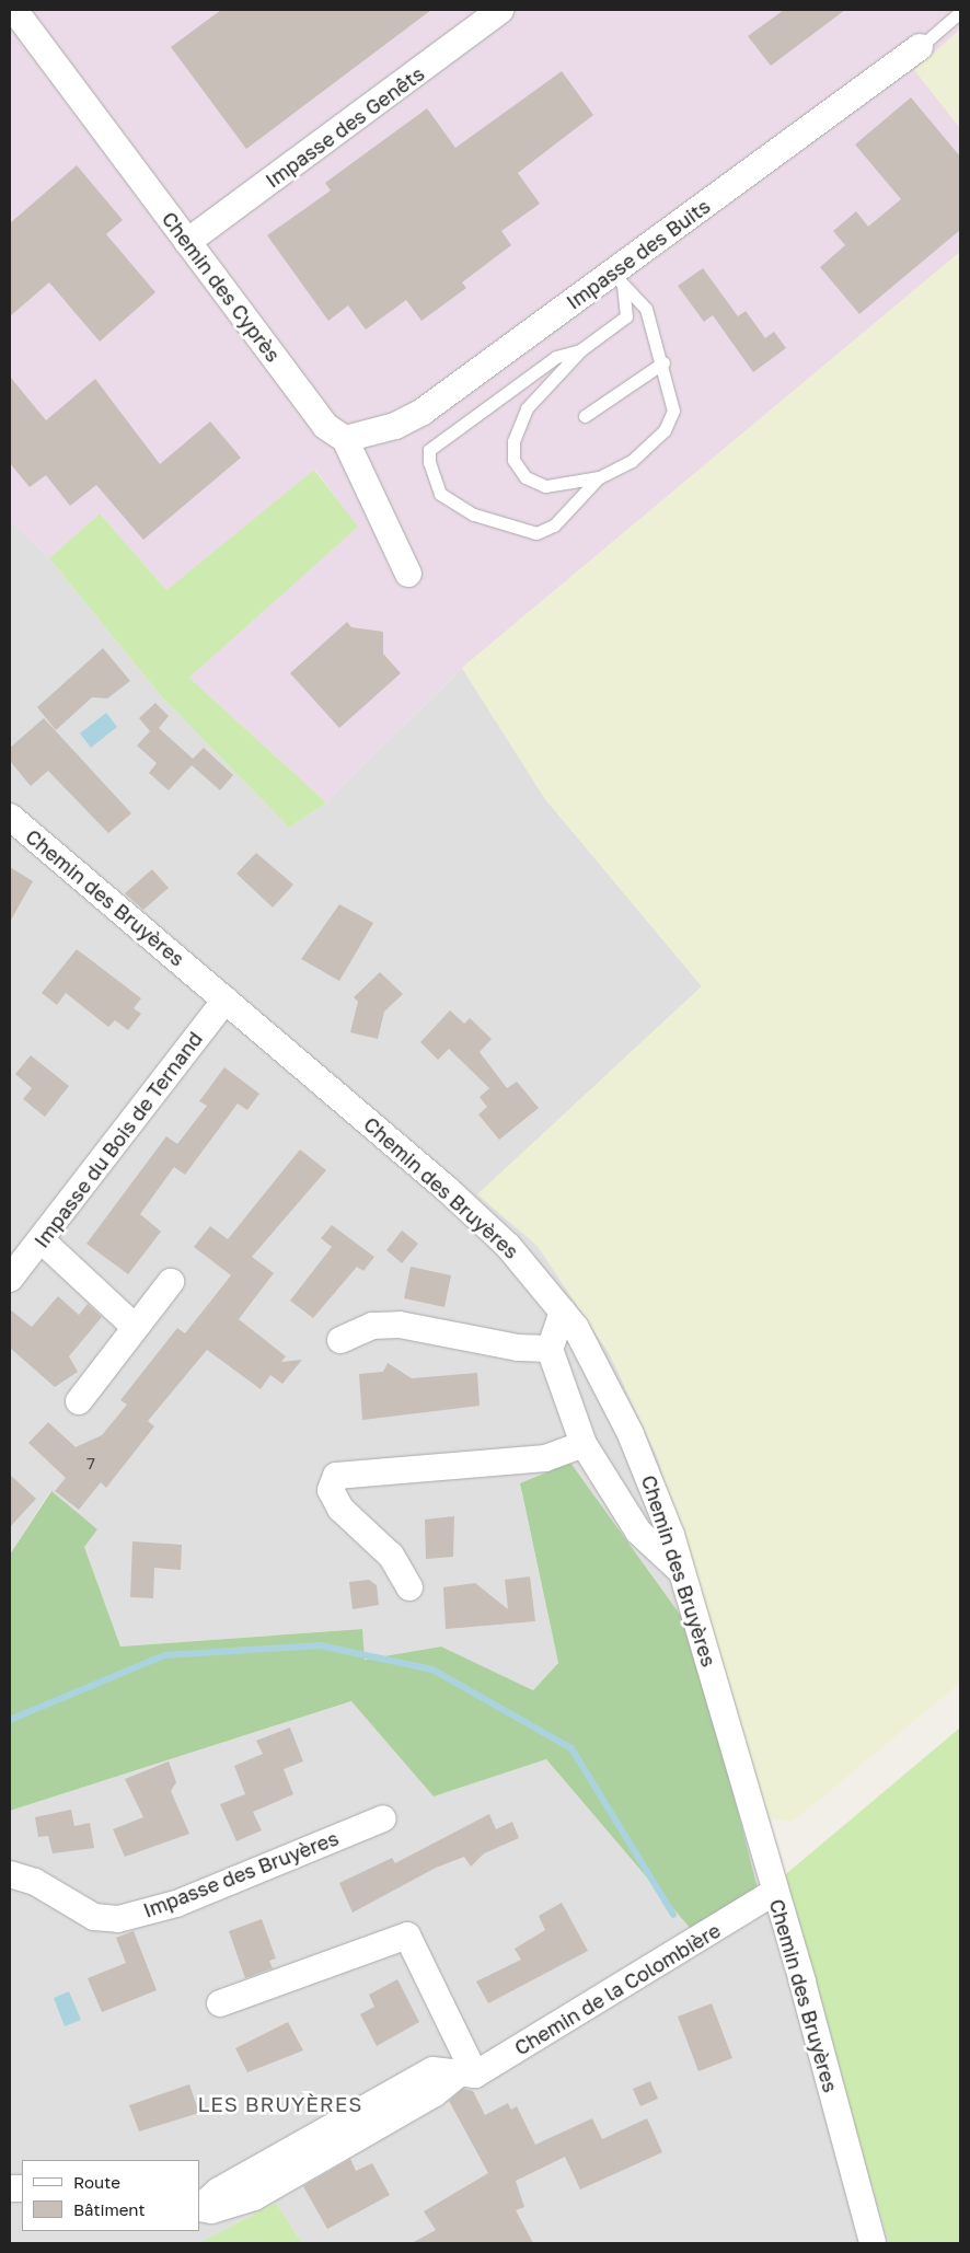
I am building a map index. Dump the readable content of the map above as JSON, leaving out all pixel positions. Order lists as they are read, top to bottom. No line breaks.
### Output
{"streets":{"street":["Impasse des Genêts","Impasse des Buits","Chemin des Cyprès","Chemin des Bruyères","Impasse du Bois de Ternand","Impasse des Bruyères","Chemin de la Colombière"]},"crossings":[["Impasse des Genêts","Chemin des Cyprès"],["Impasse des Buits","Chemin des Cyprès"],["Chemin des Bruyères","Impasse du Bois de Ternand"],["Chemin des Bruyères","Chemin de la Colombière"]],"districts":["LES BRUYÈRES"],"house_numbers":["7"],"legend":["Route","Bâtiment"]}
